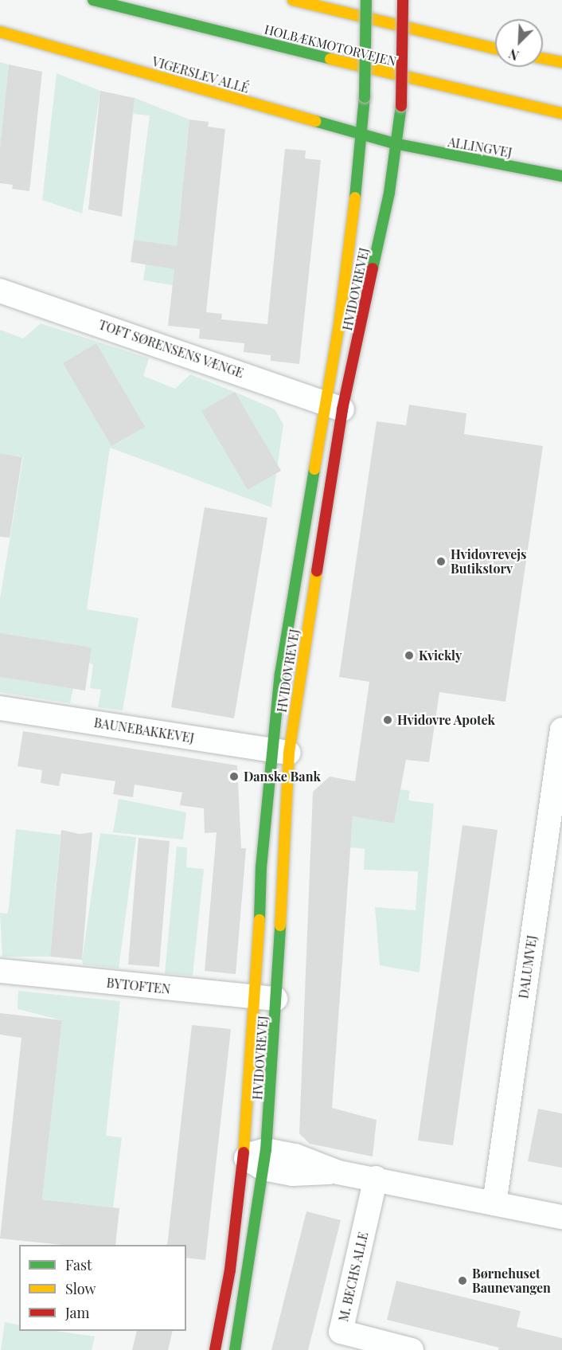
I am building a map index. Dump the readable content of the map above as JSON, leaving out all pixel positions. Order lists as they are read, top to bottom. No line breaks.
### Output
{"streets":{"main road":["HOLBÆKMOTORVEJEN","VIGERSLEV ALLÉ","ALLINGVEJ","HVIDOVREVEJ"],"street":["TOFT SØRENSENS VÆNGE","BAUNEBAKKEVEJ","DALUMVEJ","BYTOFTEN","M. BECHS ALLE"]},"crossings":[["VIGERSLEV ALLÉ","ALLINGVEJ"],["VIGERSLEV ALLÉ","HVIDOVREVEJ"],["ALLINGVEJ","HVIDOVREVEJ"],["HVIDOVREVEJ","TOFT SØRENSENS VÆNGE"],["HVIDOVREVEJ","BAUNEBAKKEVEJ"],["HVIDOVREVEJ","BYTOFTEN"]],"places":["Hvidovrevejs Butikstorv","Kvickly","Hvidovre Apotek","Danske Bank","Børnehuset Baunevangen"],"legend":["Fast","Slow","Jam"],"north":"bottom left"}
